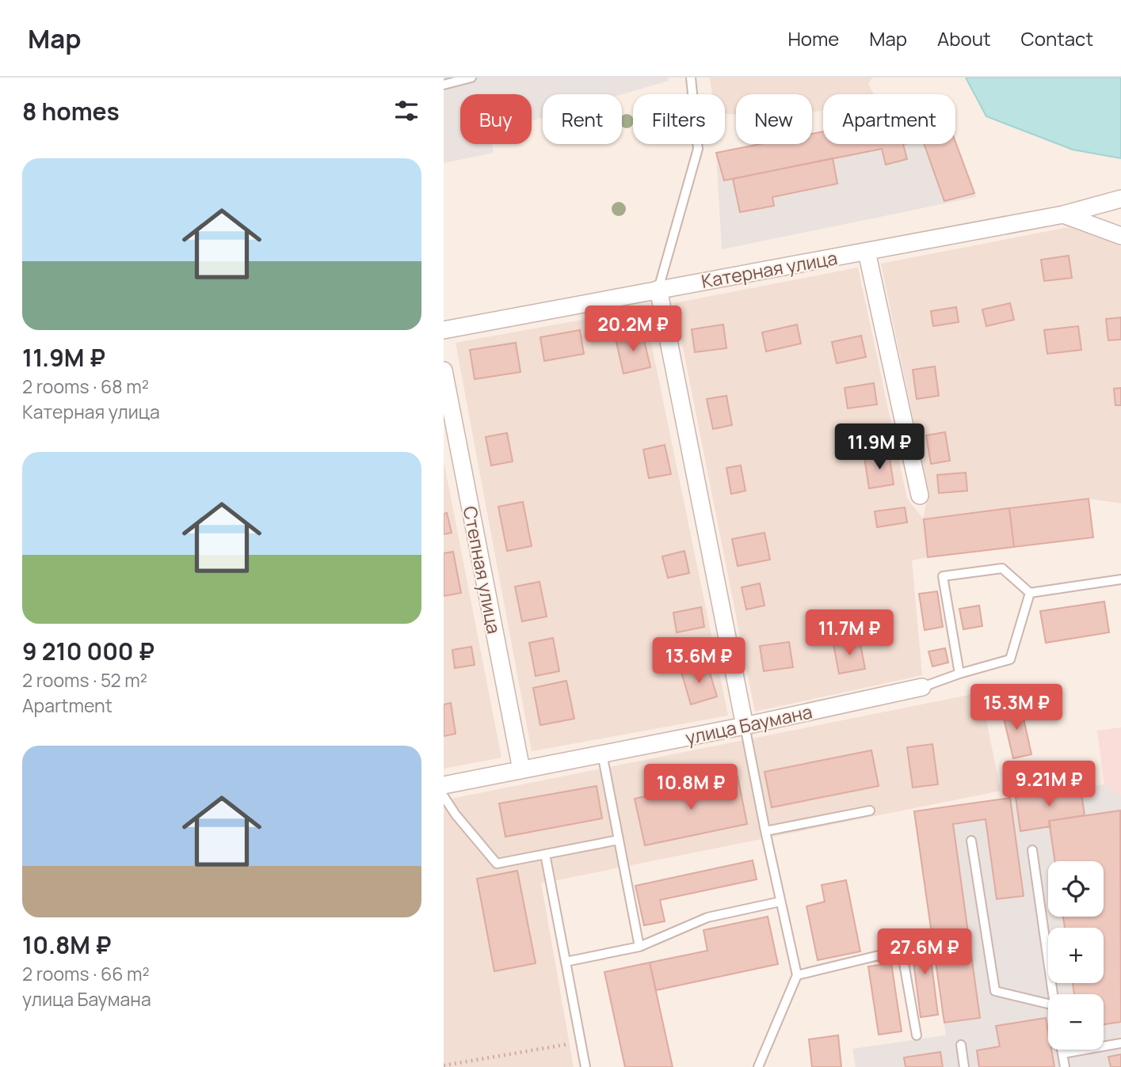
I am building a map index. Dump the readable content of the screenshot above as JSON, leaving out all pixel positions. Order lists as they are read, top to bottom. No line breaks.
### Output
{"streets":{"street":["Катерная улица","Степная улица","улица Баумана"]},"crossings":[["Степная улица","улица Баумана"]],"page":{"header":"Map","nav":["Home","Map","About","Contact"],"heading":"8 homes","chip":["Buy","Rent","Filters","New","Apartment"],"list":[{"name":"11.9M ₽","note":"2 rooms · 68 m² · Катерная улица"},{"name":"9 210 000 ₽","note":"2 rooms · 52 m² · Apartment"},{"name":"10.8M ₽","note":"2 rooms · 66 m² · улица Баумана"}],"price":["20.2M ₽","11.9M ₽","11.7M ₽","13.6M ₽","15.3M ₽","9.21M ₽","10.8M ₽","27.6M ₽"],"map_buttons":["+","−"]}}
